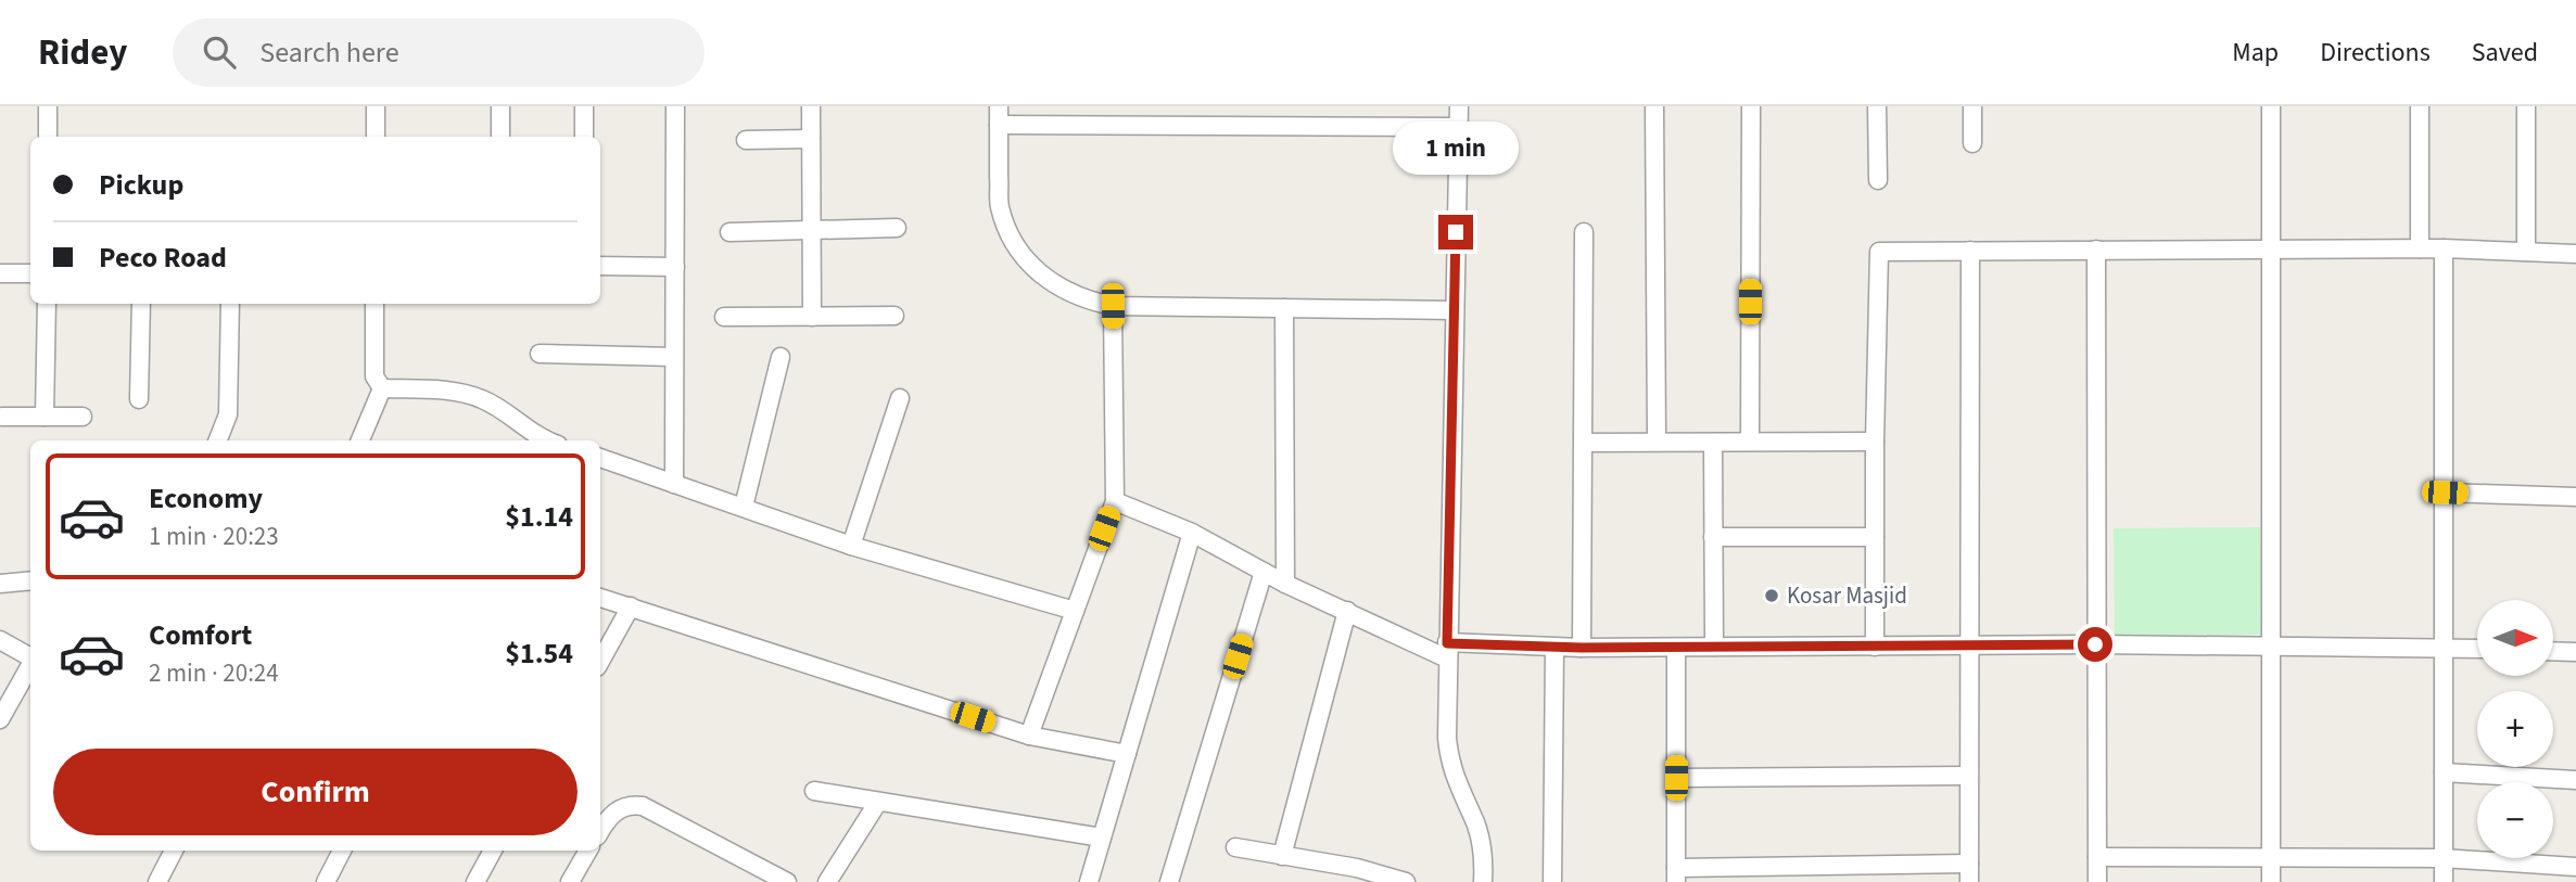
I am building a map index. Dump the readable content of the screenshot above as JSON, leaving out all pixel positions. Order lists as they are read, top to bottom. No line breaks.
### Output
{"places":["Kosar Masjid"],"north":"right","page":{"header":"Ridey","search":"Search here","nav":["Map","Directions","Saved"],"bubble":"1 min","banner":["Pickup","Peco Road"],"list":[{"name":"Economy","note":"1 min · 20:23","value":"$1.14"},{"name":"Comfort","note":"2 min · 20:24","value":"$1.54"}],"map_buttons":["+","−"],"buttons":"Confirm"}}
